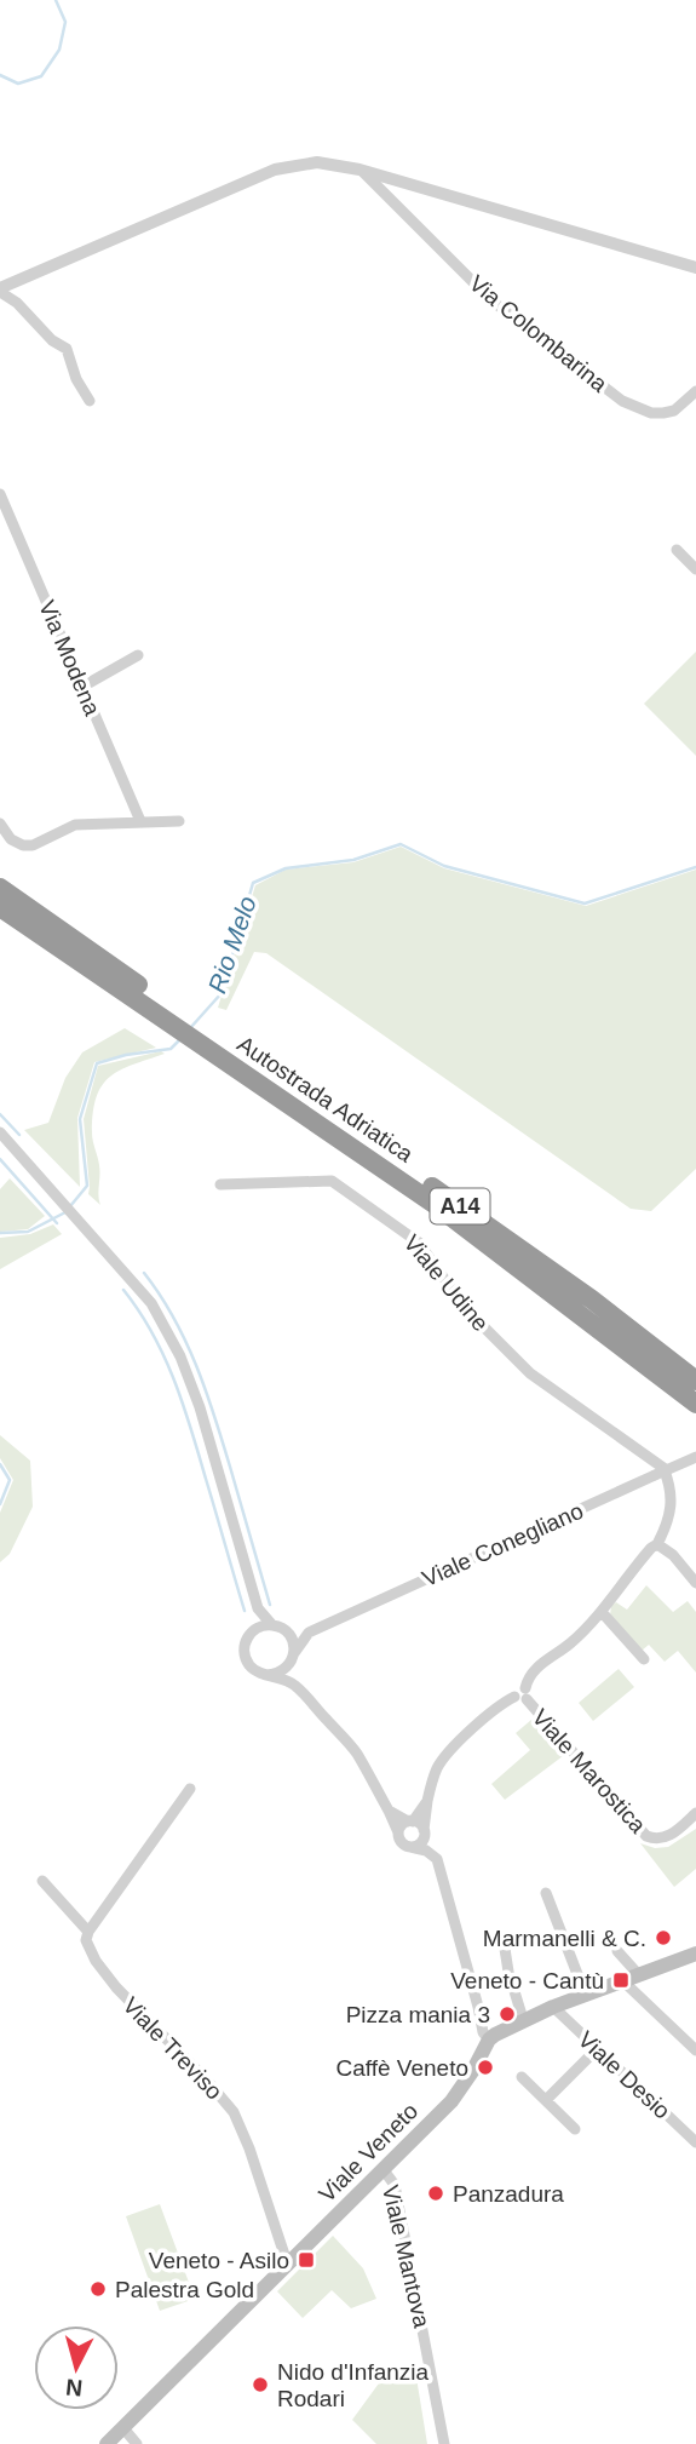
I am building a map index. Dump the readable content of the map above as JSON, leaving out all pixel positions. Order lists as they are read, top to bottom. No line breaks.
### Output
{"streets":{"highway":["Autostrada Adriatica","A14"],"main road":["Viale Veneto"],"street":["Via Colombarina","Via Modena","Viale Udine","Viale Conegliano","Viale Marostica","Viale Treviso","Viale Desio","Viale Mantova"]},"crossings":[["Viale Treviso","Viale Veneto"],["Viale Desio","Viale Veneto"],["Viale Veneto","Viale Mantova"]],"water":["Rio Melo"],"places":{"other":["Marmanelli & C.","Pizza mania 3","Caffè Veneto","Panzadura","Palestra Gold","Nido d'Infanzia Rodari"],"transit":["Veneto - Cantù","Veneto - Asilo"]},"north":"bottom"}
